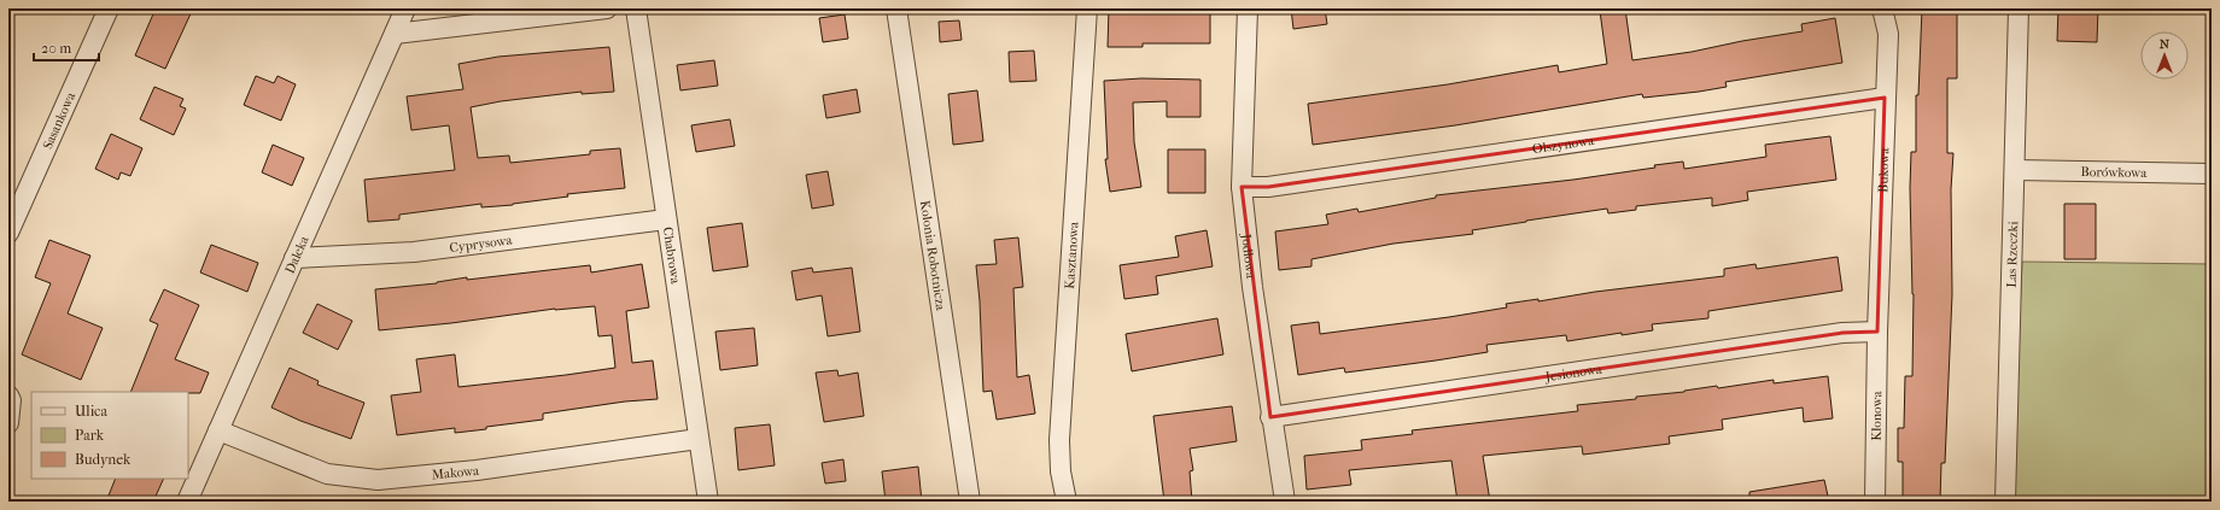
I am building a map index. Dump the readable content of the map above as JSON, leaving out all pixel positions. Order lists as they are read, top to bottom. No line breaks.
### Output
{"streets":{"street":["Sasankowa","Olszynowa","Bukowa","Borówkowa","Cyprysowa","Daleka","Chabrowa","Kolonia Robotnicza","Kasztanowa","Jodłowa","Las Rzeczki","Jesionowa","Klonowa","Makowa"]},"crossings":[["Olszynowa","Bukowa"],["Olszynowa","Jodłowa"],["Bukowa","Jesionowa"],["Bukowa","Klonowa"],["Borówkowa","Las Rzeczki"],["Cyprysowa","Daleka"],["Cyprysowa","Chabrowa"],["Daleka","Makowa"],["Chabrowa","Makowa"],["Jodłowa","Jesionowa"],["Jesionowa","Klonowa"]],"legend":["Ulica","Park","Budynek"],"scale_bar":"20 m","north":"top"}
